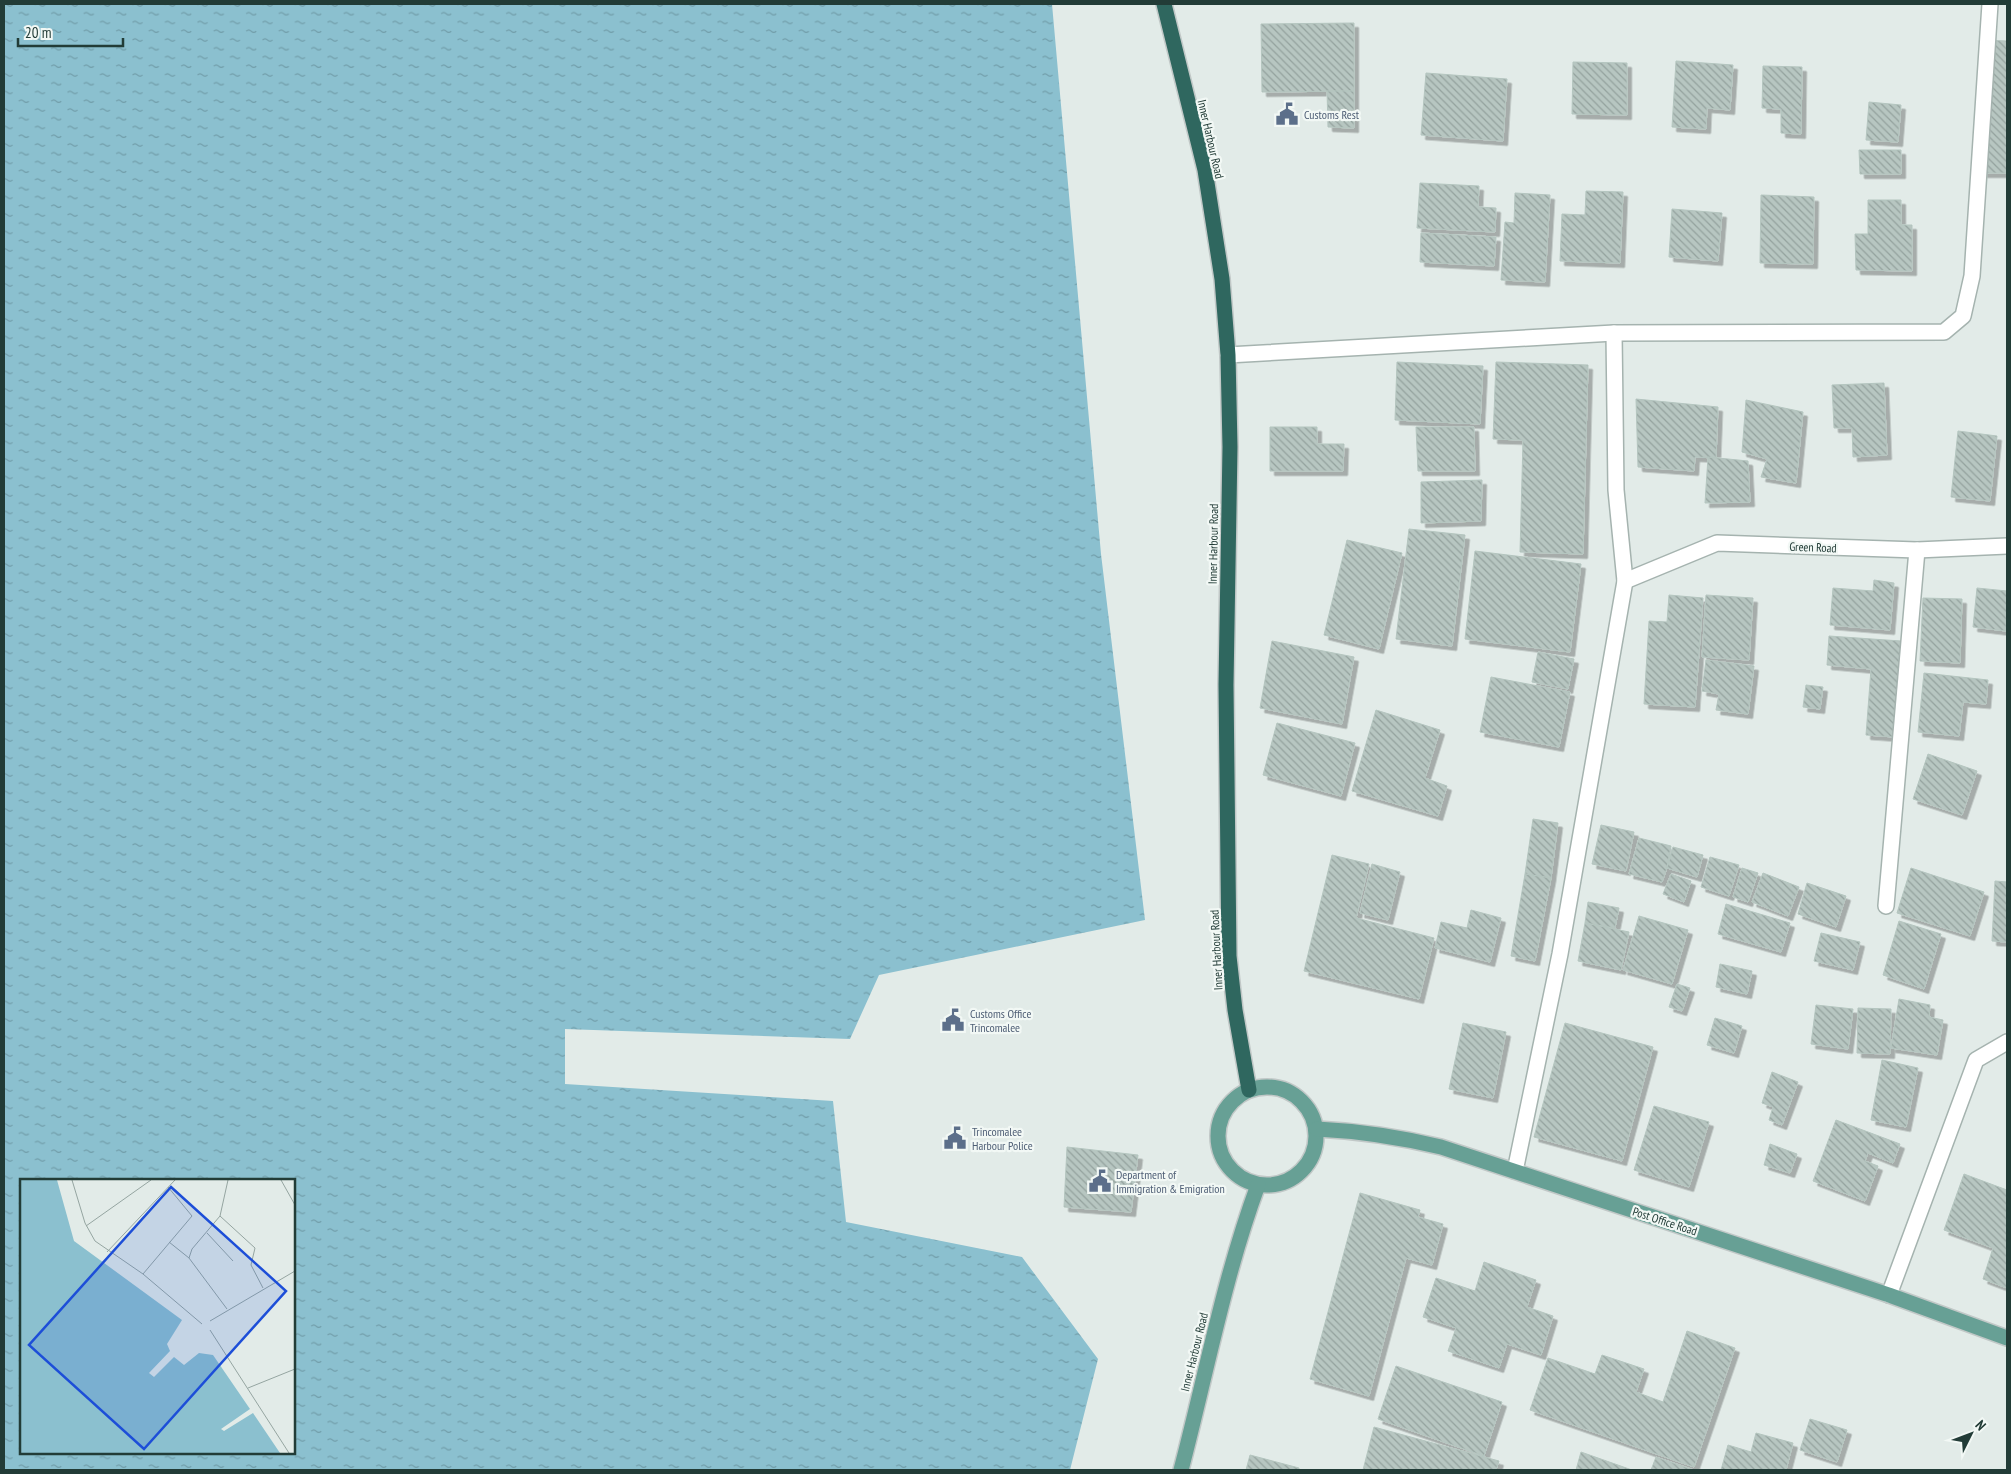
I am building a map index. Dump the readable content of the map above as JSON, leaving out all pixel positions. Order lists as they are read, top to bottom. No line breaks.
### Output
{"streets":{"highway":["Inner Harbour Road"],"main road":["Post Office Road"],"street":["Green Road"]},"crossings":[["Inner Harbour Road","Post Office Road"]],"places":{"public building":["Customs Rest","Customs Office Trincomalee","Trincomalee Harbour Police","Department of Immigration & Emigration"]},"scale_bar":"20 m","north":"top right"}
